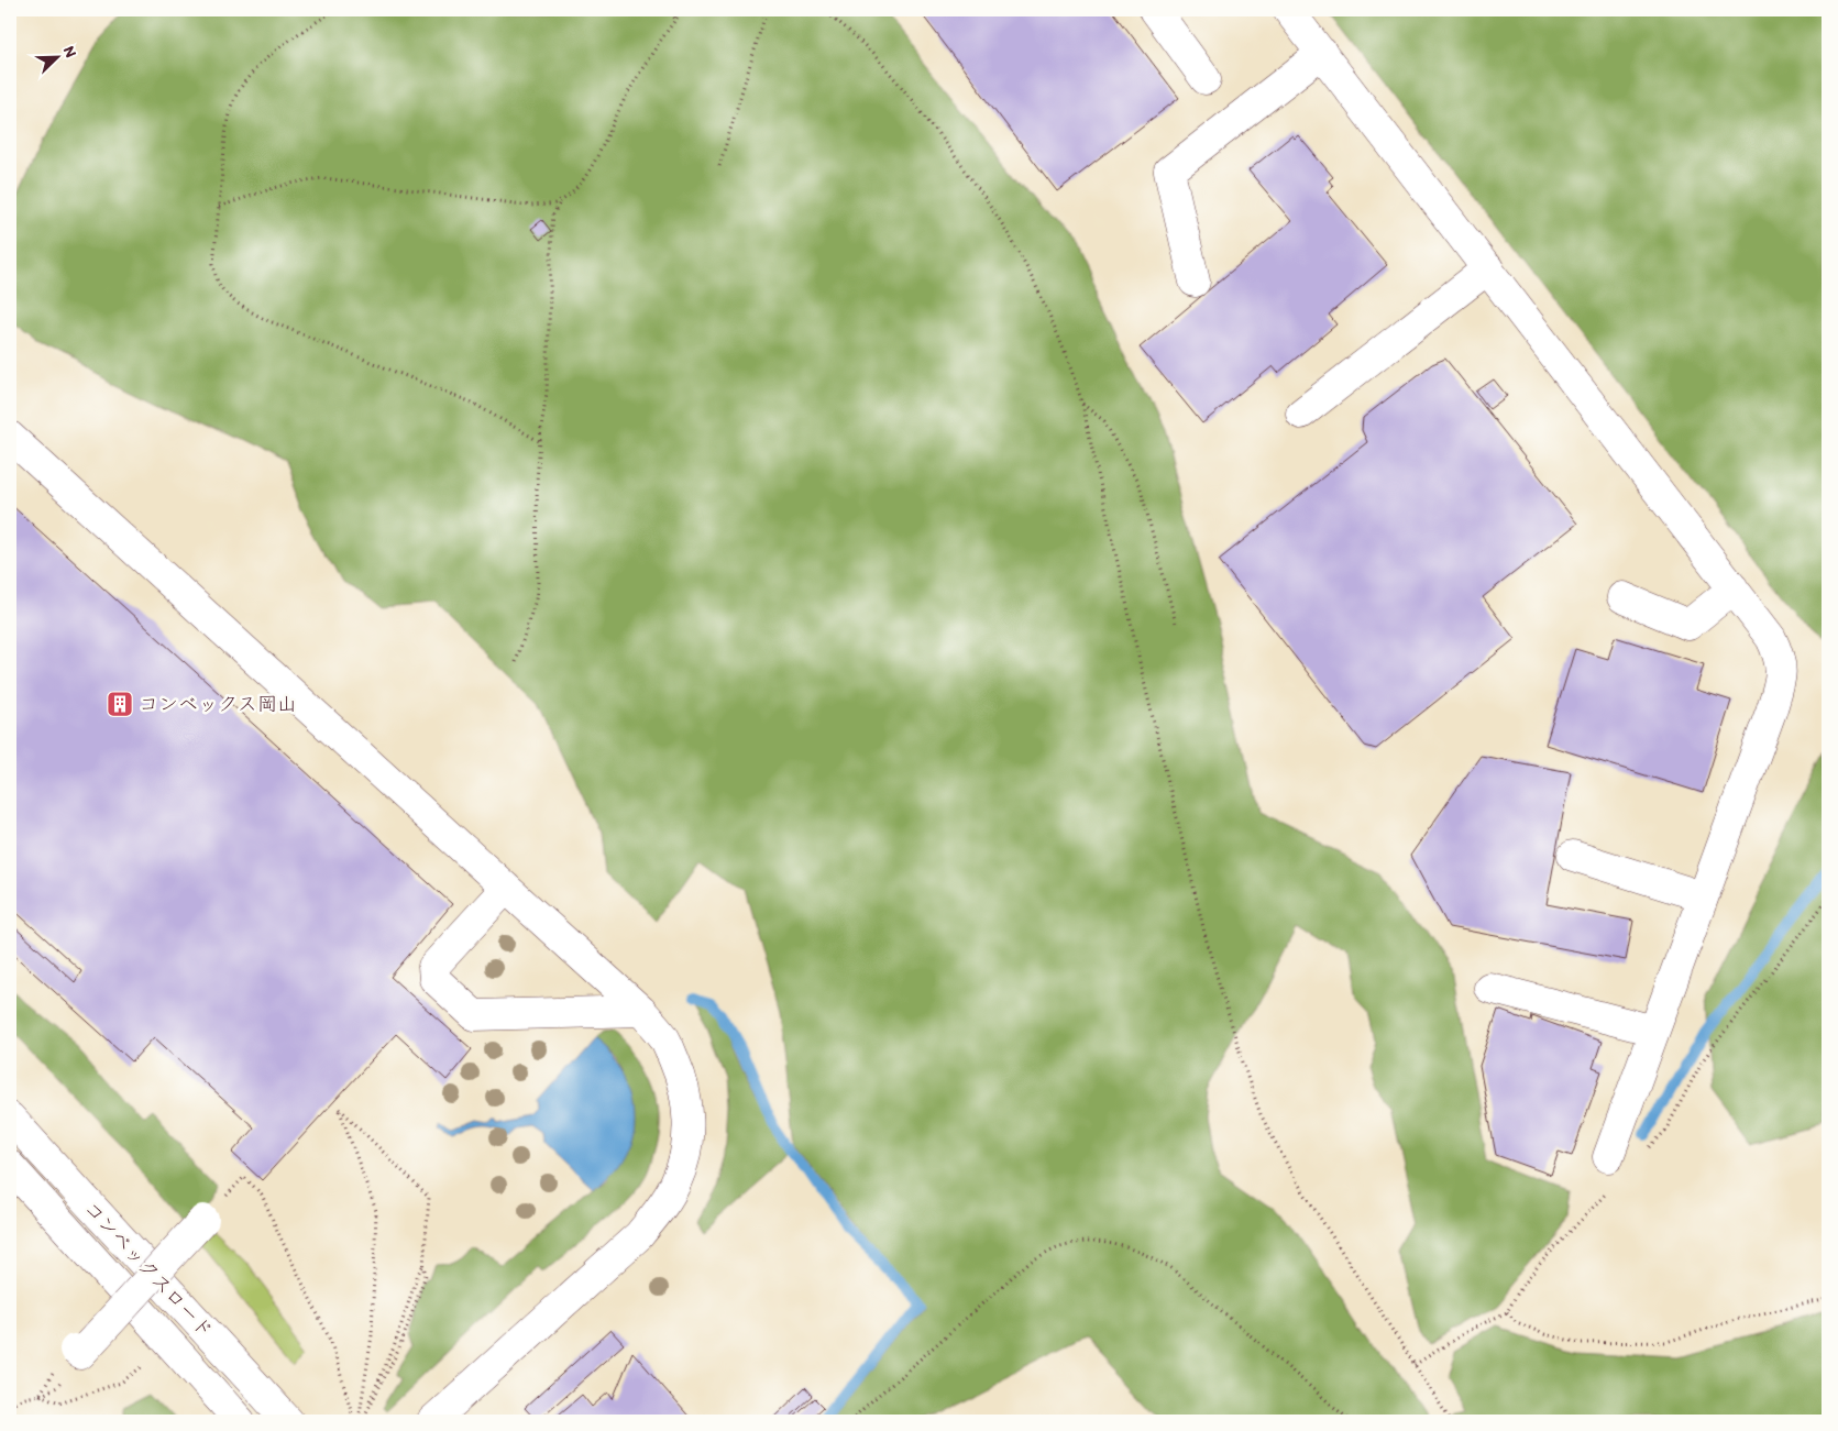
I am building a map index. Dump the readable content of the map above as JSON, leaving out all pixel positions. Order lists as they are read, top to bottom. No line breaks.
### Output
{"streets":{"street":["コンベックスロード"]},"places":{"building":["コンベックス岡山"]},"north":"top right"}
